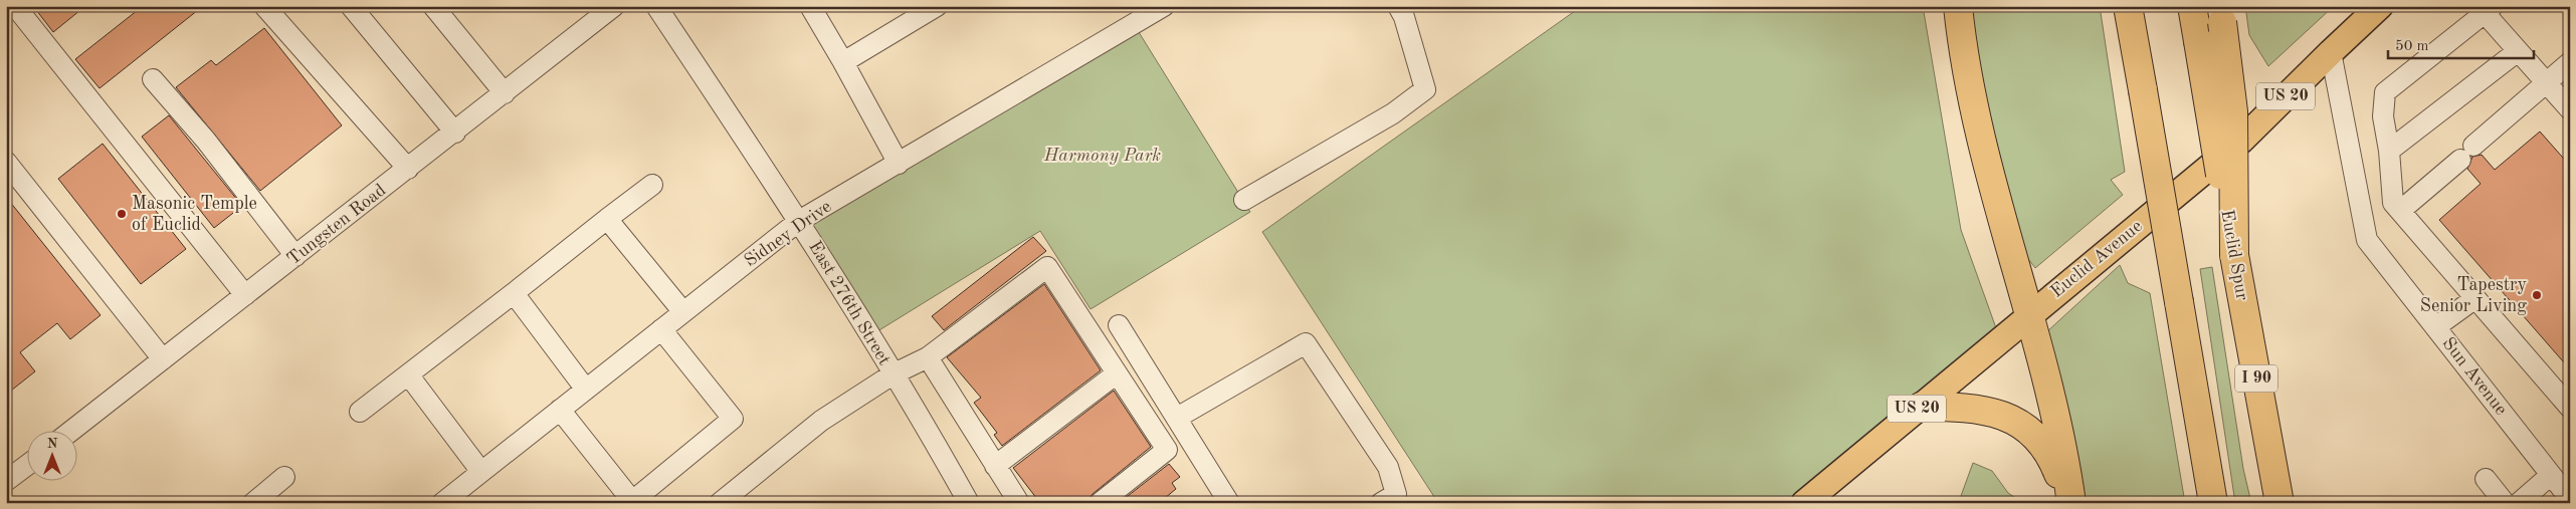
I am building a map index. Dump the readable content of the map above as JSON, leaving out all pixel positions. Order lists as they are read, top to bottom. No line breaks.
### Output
{"streets":{"highway":["Euclid Spur","I 90"],"main road":["US 20","Euclid Avenue"],"street":["Tungsten Road","Sidney Drive","East 276th Street","Sun Avenue"]},"crossings":[["Sidney Drive","East 276th Street"],["Euclid Avenue","Sun Avenue"]],"parks":["Harmony Park"],"places":["Masonic Temple of Euclid","Tapestry Senior Living"],"scale_bar":"50 m","north":"top"}
